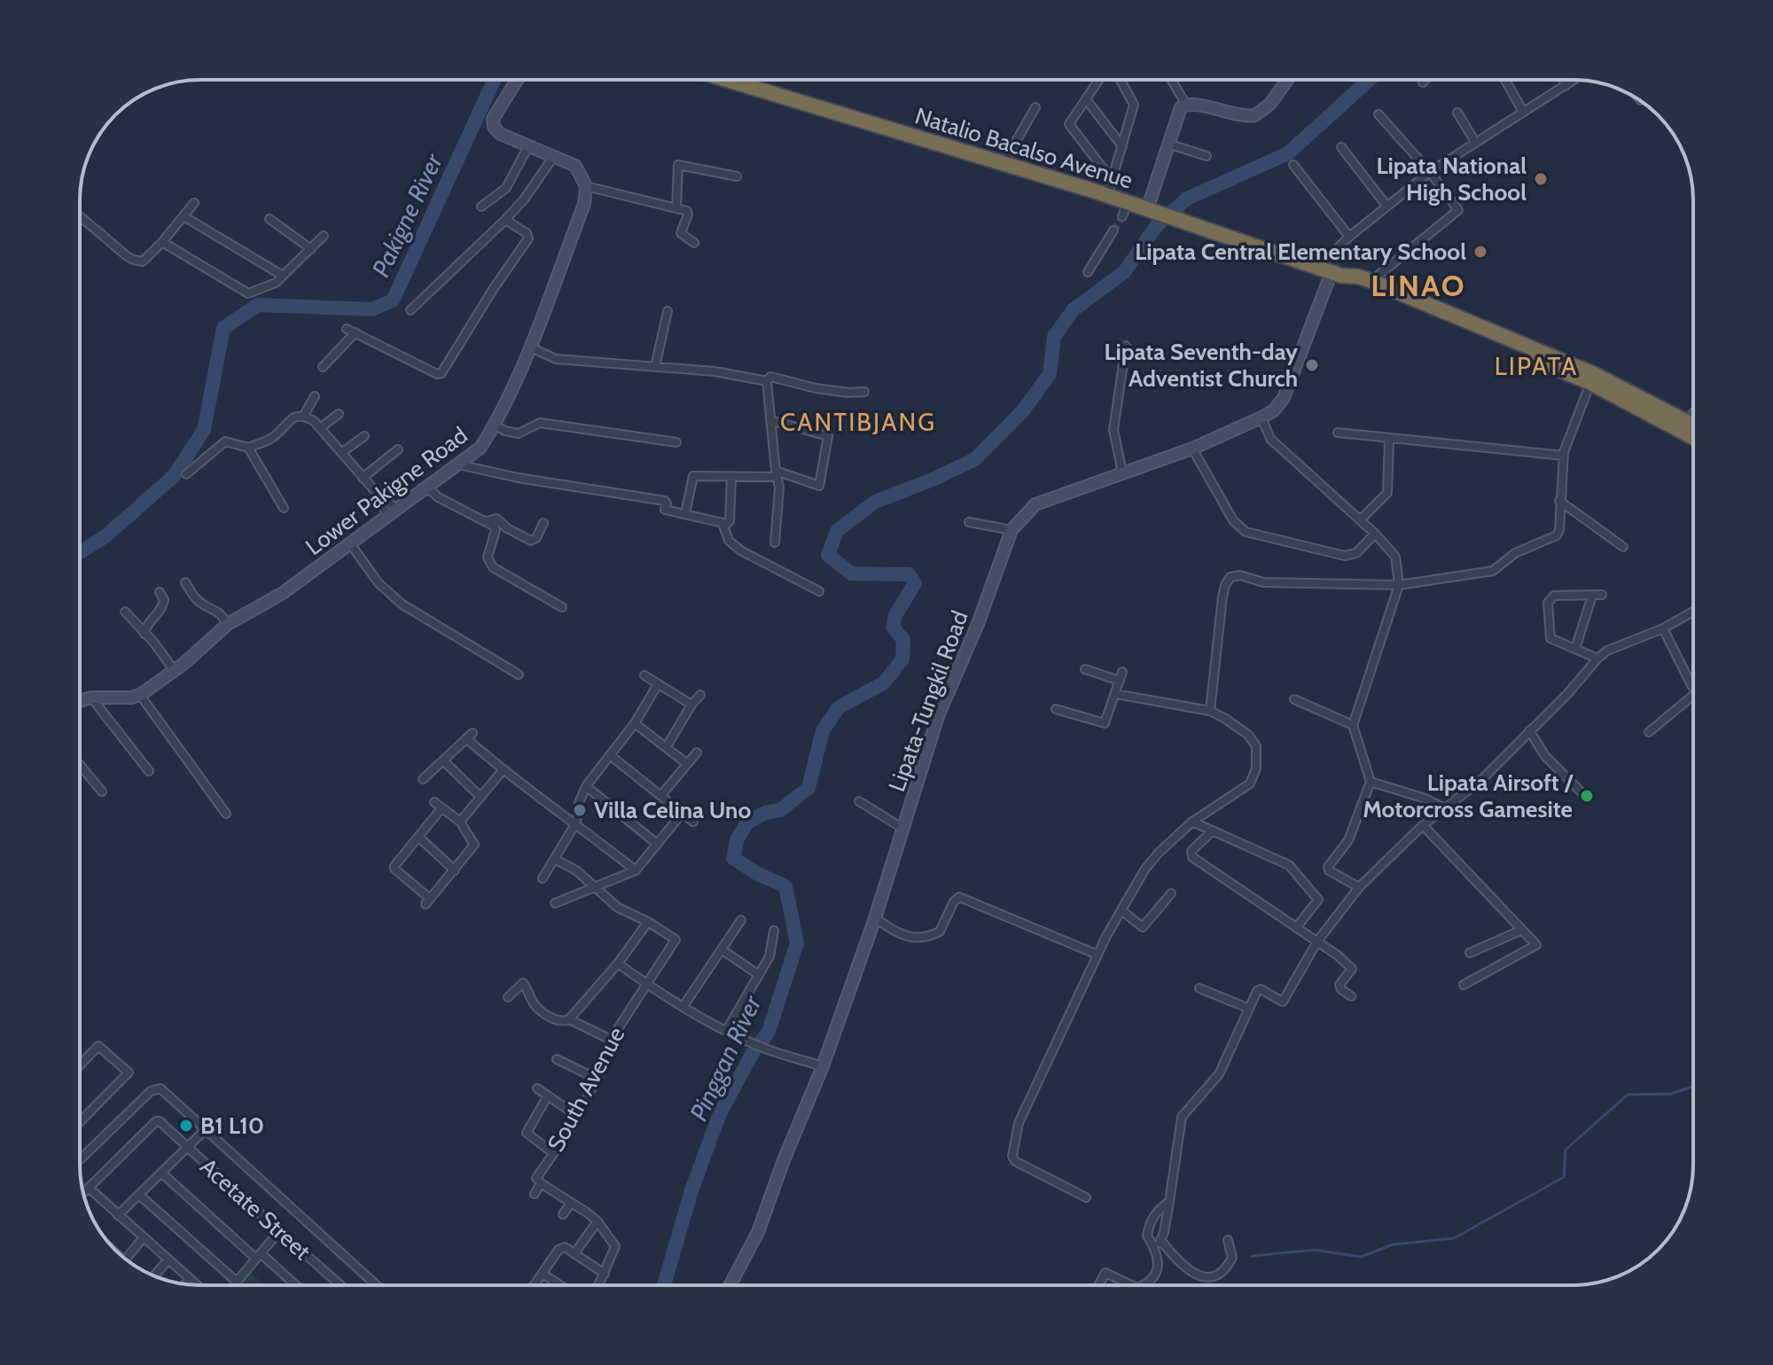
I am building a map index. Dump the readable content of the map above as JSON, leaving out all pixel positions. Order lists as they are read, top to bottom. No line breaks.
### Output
{"streets":{"highway":["Natalio Bacalso Avenue"],"street":["Lower Pakigne Road","Lipata-Tungkil Road","South Avenue","Acetate Street"]},"crossings":[["Natalio Bacalso Avenue","Lipata-Tungkil Road"]],"districts":["LINAO","LIPATA","CANTIBJANG"],"water":["Pakigne River","Pinggan River"],"places":["Lipata National High School","Lipata Central Elementary School","Lipata Seventh-day Adventist Church","Lipata Airsoft / Motorcross Gamesite","Villa Celina Uno","B1 L10"]}
